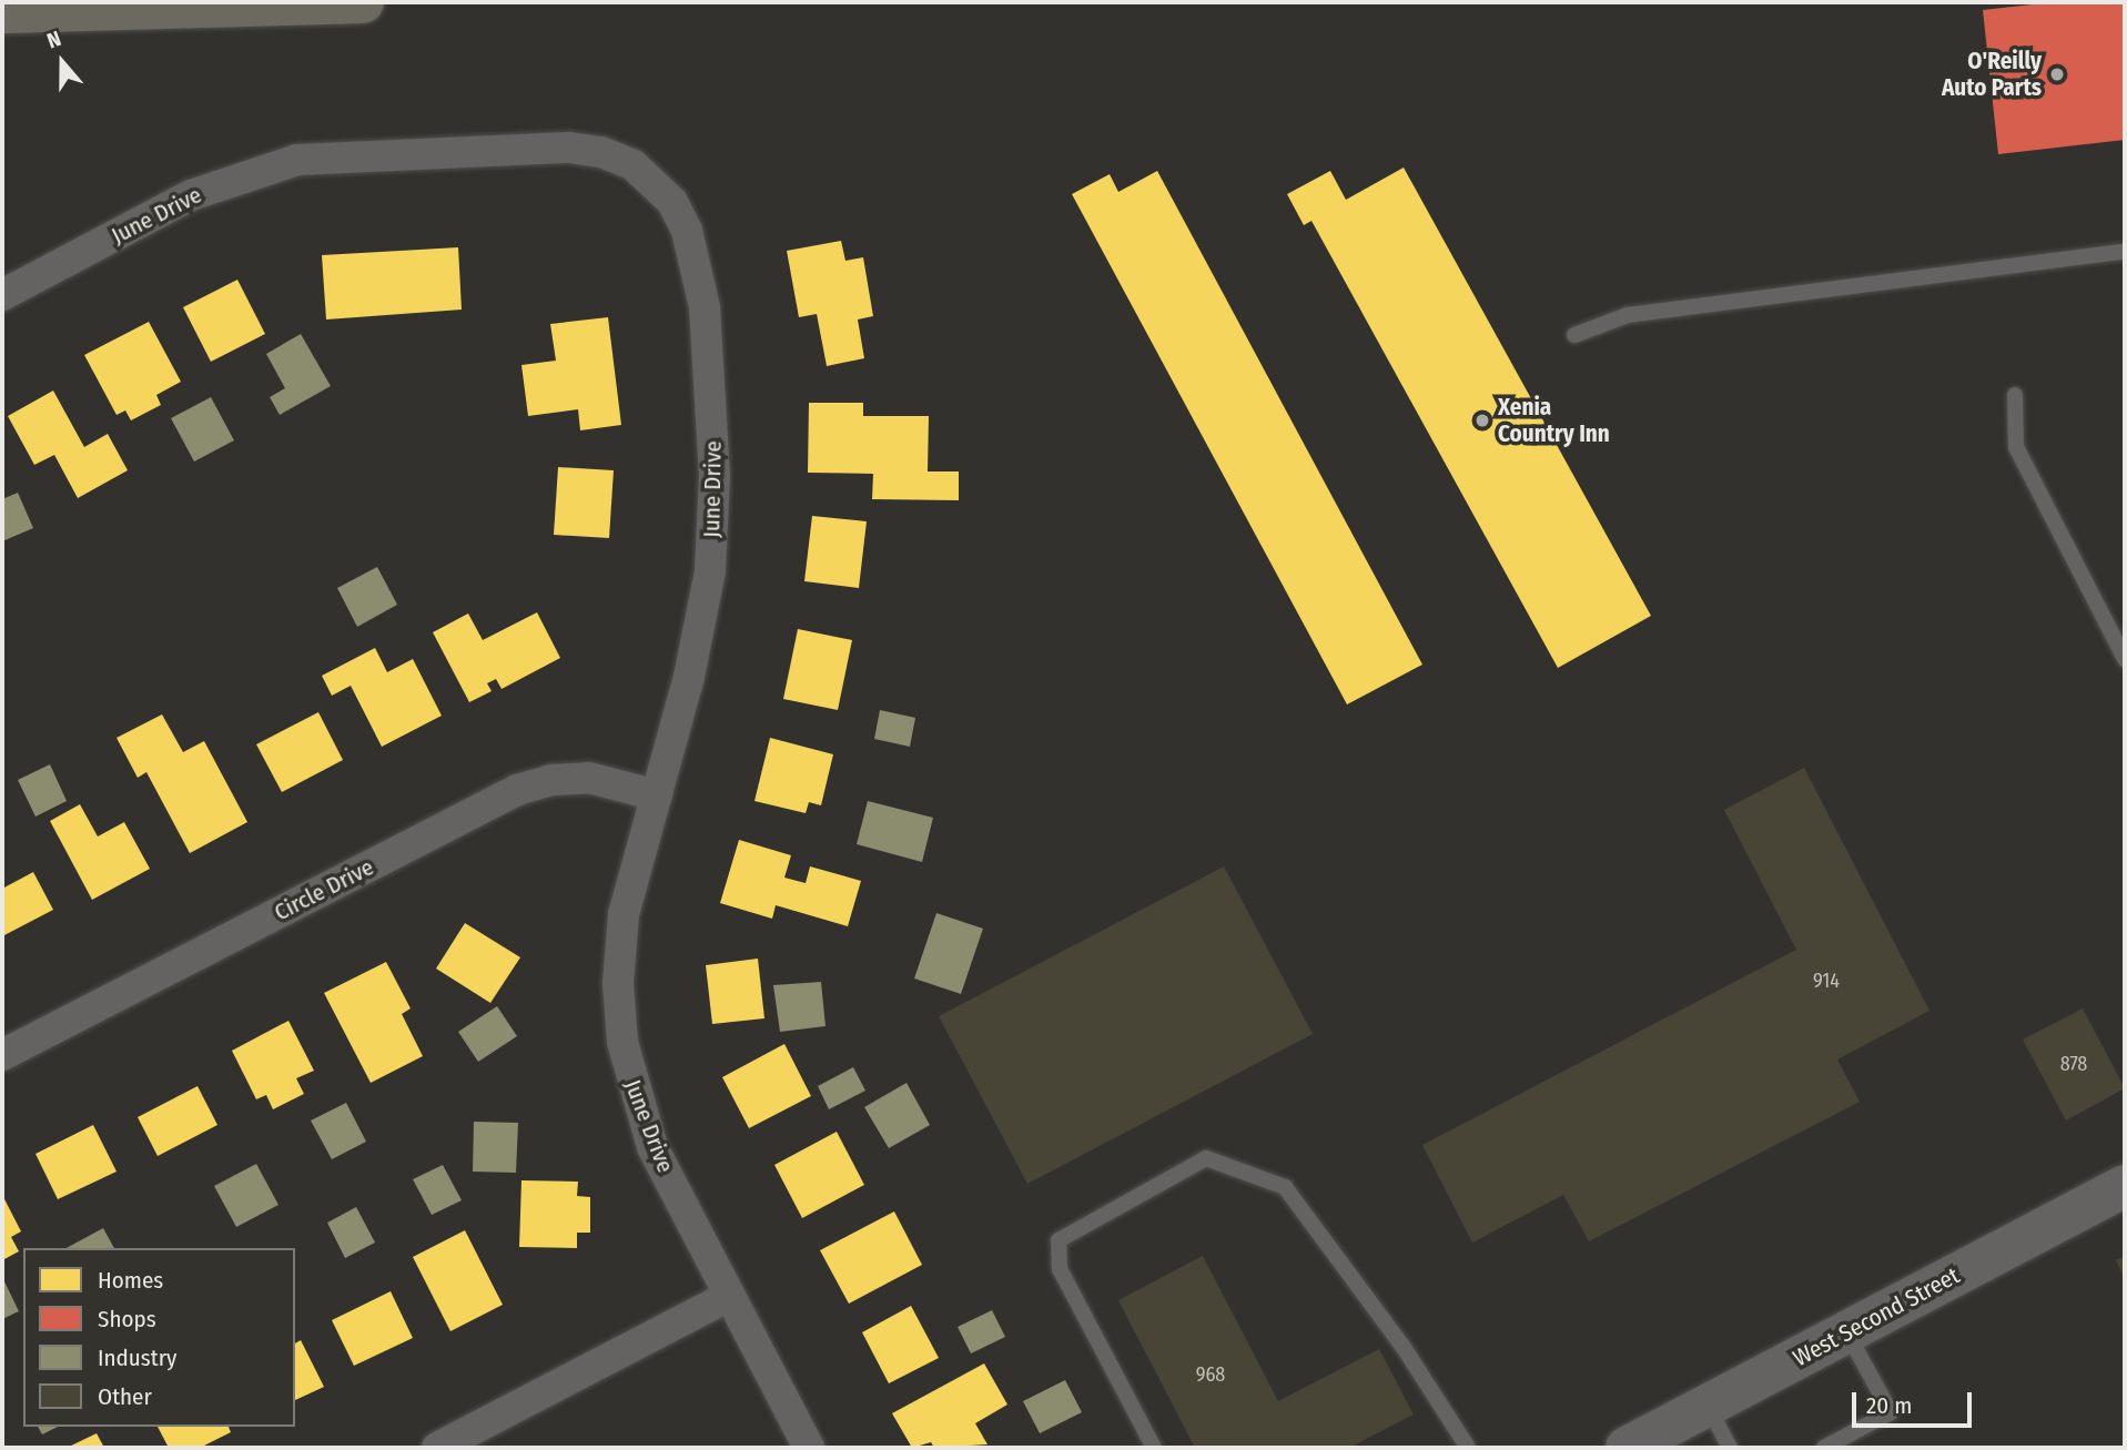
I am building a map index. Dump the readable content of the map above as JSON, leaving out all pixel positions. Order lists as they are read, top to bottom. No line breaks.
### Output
{"streets":{"main road":["West Second Street"],"street":["June Drive","Circle Drive"]},"crossings":[["June Drive","Circle Drive"]],"places":["O'Reilly Auto Parts","Xenia Country Inn"],"house_numbers":["914","878","968"],"legend":["Homes","Shops","Industry","Other"],"scale_bar":"20 m","north":"top"}
